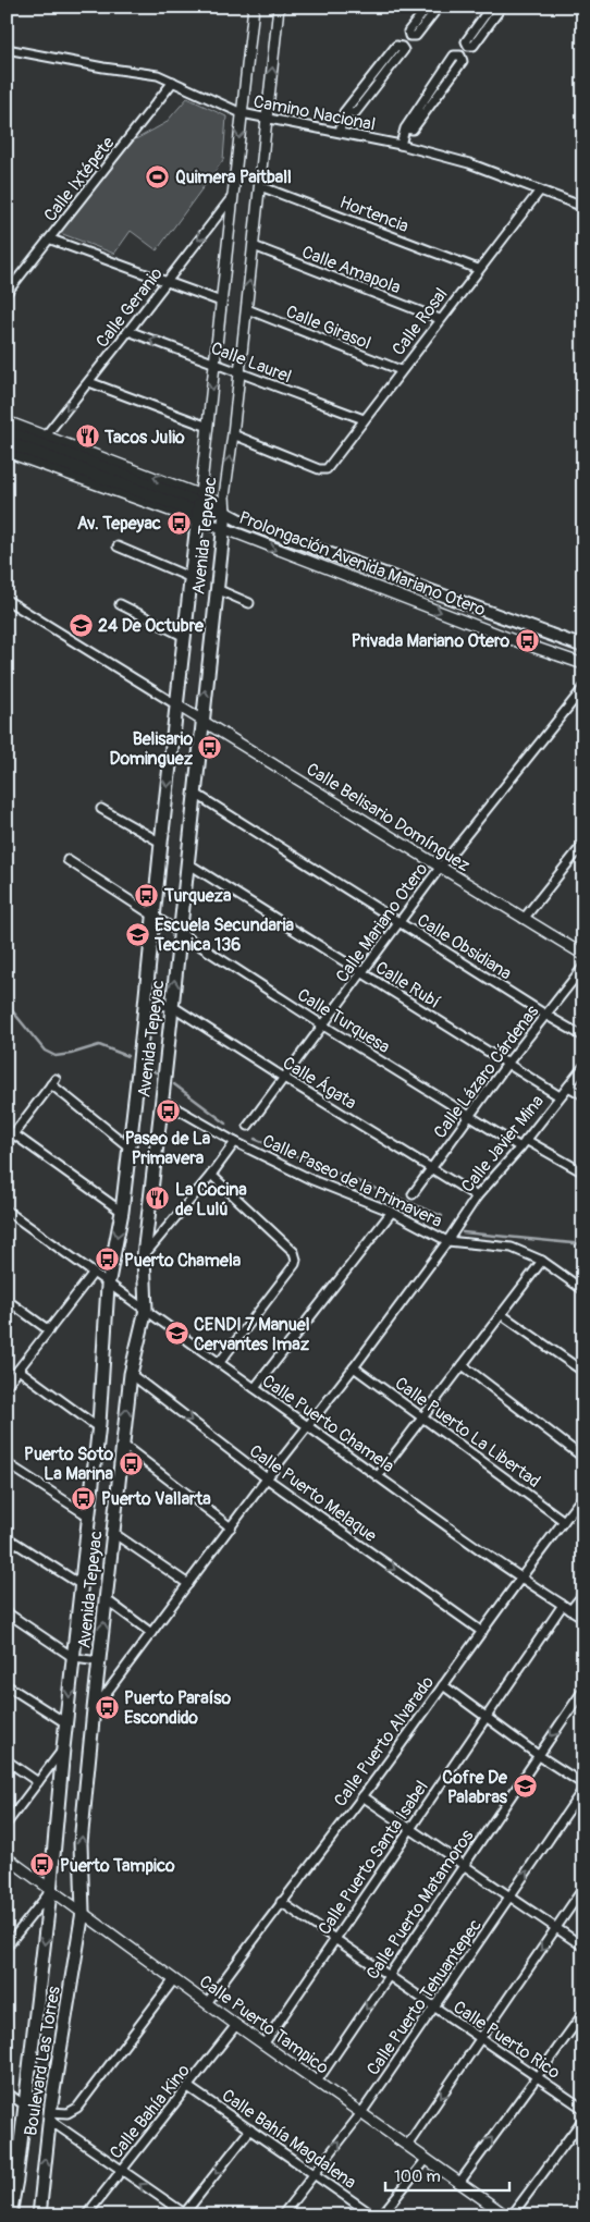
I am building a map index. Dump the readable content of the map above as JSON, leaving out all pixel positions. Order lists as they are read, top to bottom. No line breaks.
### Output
{"streets":{"main road":["Avenida Tepeyac","Prolongación Avenida Mariano Otero","Boulevard Las Torres"],"street":["Camino Nacional","Calle Ixtépete","Hortencia","Calle Amapola","Calle Geranio","Calle Rosal","Calle Girasol","Calle Laurel","Calle Belisario Domínguez","Calle Mariano Otero","Calle Obsidiana","Calle Rubí","Calle Turquesa","Calle Lázaro Cárdenas","Calle Ágata","Calle Javier Mina","Calle Paseo de la Primavera","Calle Puerto Chamela","Calle Puerto La Libertad","Calle Puerto Melaque","Calle Puerto Alvarado","Calle Puerto Santa Isabel","Calle Puerto Matamoros","Calle Puerto Tehuantepec","Calle Puerto Tampico","Calle Puerto Rico","Calle Bahía Kino","Calle Bahía Magdalena"]},"crossings":[["Camino Nacional","Calle Ixtépete"],["Camino Nacional","Calle Rosal"],["Camino Nacional","Avenida Tepeyac"],["Hortencia","Calle Rosal"],["Hortencia","Avenida Tepeyac"],["Calle Amapola","Calle Rosal"],["Calle Amapola","Avenida Tepeyac"],["Calle Geranio","Calle Laurel"],["Calle Geranio","Avenida Tepeyac"],["Calle Geranio","Prolongación Avenida Mariano Otero"],["Calle Rosal","Calle Girasol"],["Calle Rosal","Calle Laurel"],["Calle Rosal","Avenida Tepeyac"],["Calle Girasol","Avenida Tepeyac"],["Calle Laurel","Avenida Tepeyac"],["Avenida Tepeyac","Prolongación Avenida Mariano Otero"],["Avenida Tepeyac","Calle Belisario Domínguez"],["Avenida Tepeyac","Calle Obsidiana"],["Avenida Tepeyac","Calle Rubí"],["Avenida Tepeyac","Calle Turquesa"],["Avenida Tepeyac","Calle Ágata"],["Avenida Tepeyac","Calle Javier Mina"],["Avenida Tepeyac","Calle Paseo de la Primavera"],["Avenida Tepeyac","Calle Puerto Chamela"],["Avenida Tepeyac","Calle Puerto Melaque"],["Avenida Tepeyac","Calle Puerto Tampico"],["Avenida Tepeyac","Boulevard Las Torres"],["Calle Belisario Domínguez","Calle Mariano Otero"],["Calle Mariano Otero","Calle Obsidiana"],["Calle Mariano Otero","Calle Rubí"],["Calle Mariano Otero","Calle Turquesa"],["Calle Mariano Otero","Calle Ágata"],["Calle Obsidiana","Calle Lázaro Cárdenas"],["Calle Rubí","Calle Lázaro Cárdenas"],["Calle Rubí","Calle Javier Mina"],["Calle Turquesa","Calle Lázaro Cárdenas"],["Calle Turquesa","Calle Javier Mina"],["Calle Lázaro Cárdenas","Calle Ágata"],["Calle Ágata","Calle Javier Mina"],["Calle Javier Mina","Calle Paseo de la Primavera"],["Calle Javier Mina","Calle Puerto Chamela"],["Calle Javier Mina","Calle Puerto La Libertad"],["Calle Javier Mina","Calle Puerto Melaque"],["Calle Puerto Chamela","Calle Puerto Alvarado"],["Calle Puerto Chamela","Calle Puerto Santa Isabel"],["Calle Puerto La Libertad","Calle Puerto Alvarado"],["Calle Puerto Melaque","Calle Puerto Alvarado"],["Calle Puerto Alvarado","Calle Puerto Tampico"],["Calle Puerto Alvarado","Calle Puerto Rico"],["Calle Puerto Santa Isabel","Calle Puerto Tampico"],["Calle Puerto Santa Isabel","Calle Puerto Rico"],["Calle Puerto Matamoros","Calle Puerto Tampico"],["Calle Puerto Matamoros","Calle Puerto Rico"],["Calle Puerto Tehuantepec","Calle Puerto Tampico"],["Calle Puerto Tehuantepec","Calle Puerto Rico"],["Calle Puerto Tehuantepec","Calle Bahía Magdalena"],["Calle Puerto Tampico","Boulevard Las Torres"],["Calle Puerto Tampico","Calle Bahía Kino"],["Calle Bahía Kino","Calle Bahía Magdalena"]],"one_way":["Calle Geranio","Calle Puerto Matamoros","Calle Puerto Tehuantepec"],"places":{"sports":["Quimera Paitball"],"restaurant":["Tacos Julio","La Cocina de Lulú"],"bus stop":["Av. Tepeyac","Privada Mariano Otero","Belisario Dominguez","Turqueza","Paseo de La Primavera","Puerto Chamela","Puerto Soto La Marina","Puerto Vallarta","Puerto Paraíso Escondido","Puerto Tampico"],"school or university":["24 De Octubre","Escuela Secundaria Tecnica 136","CENDI 7 Manuel Cervantes Imaz","Cofre De Palabras"]},"scale_bar":"100 m"}
